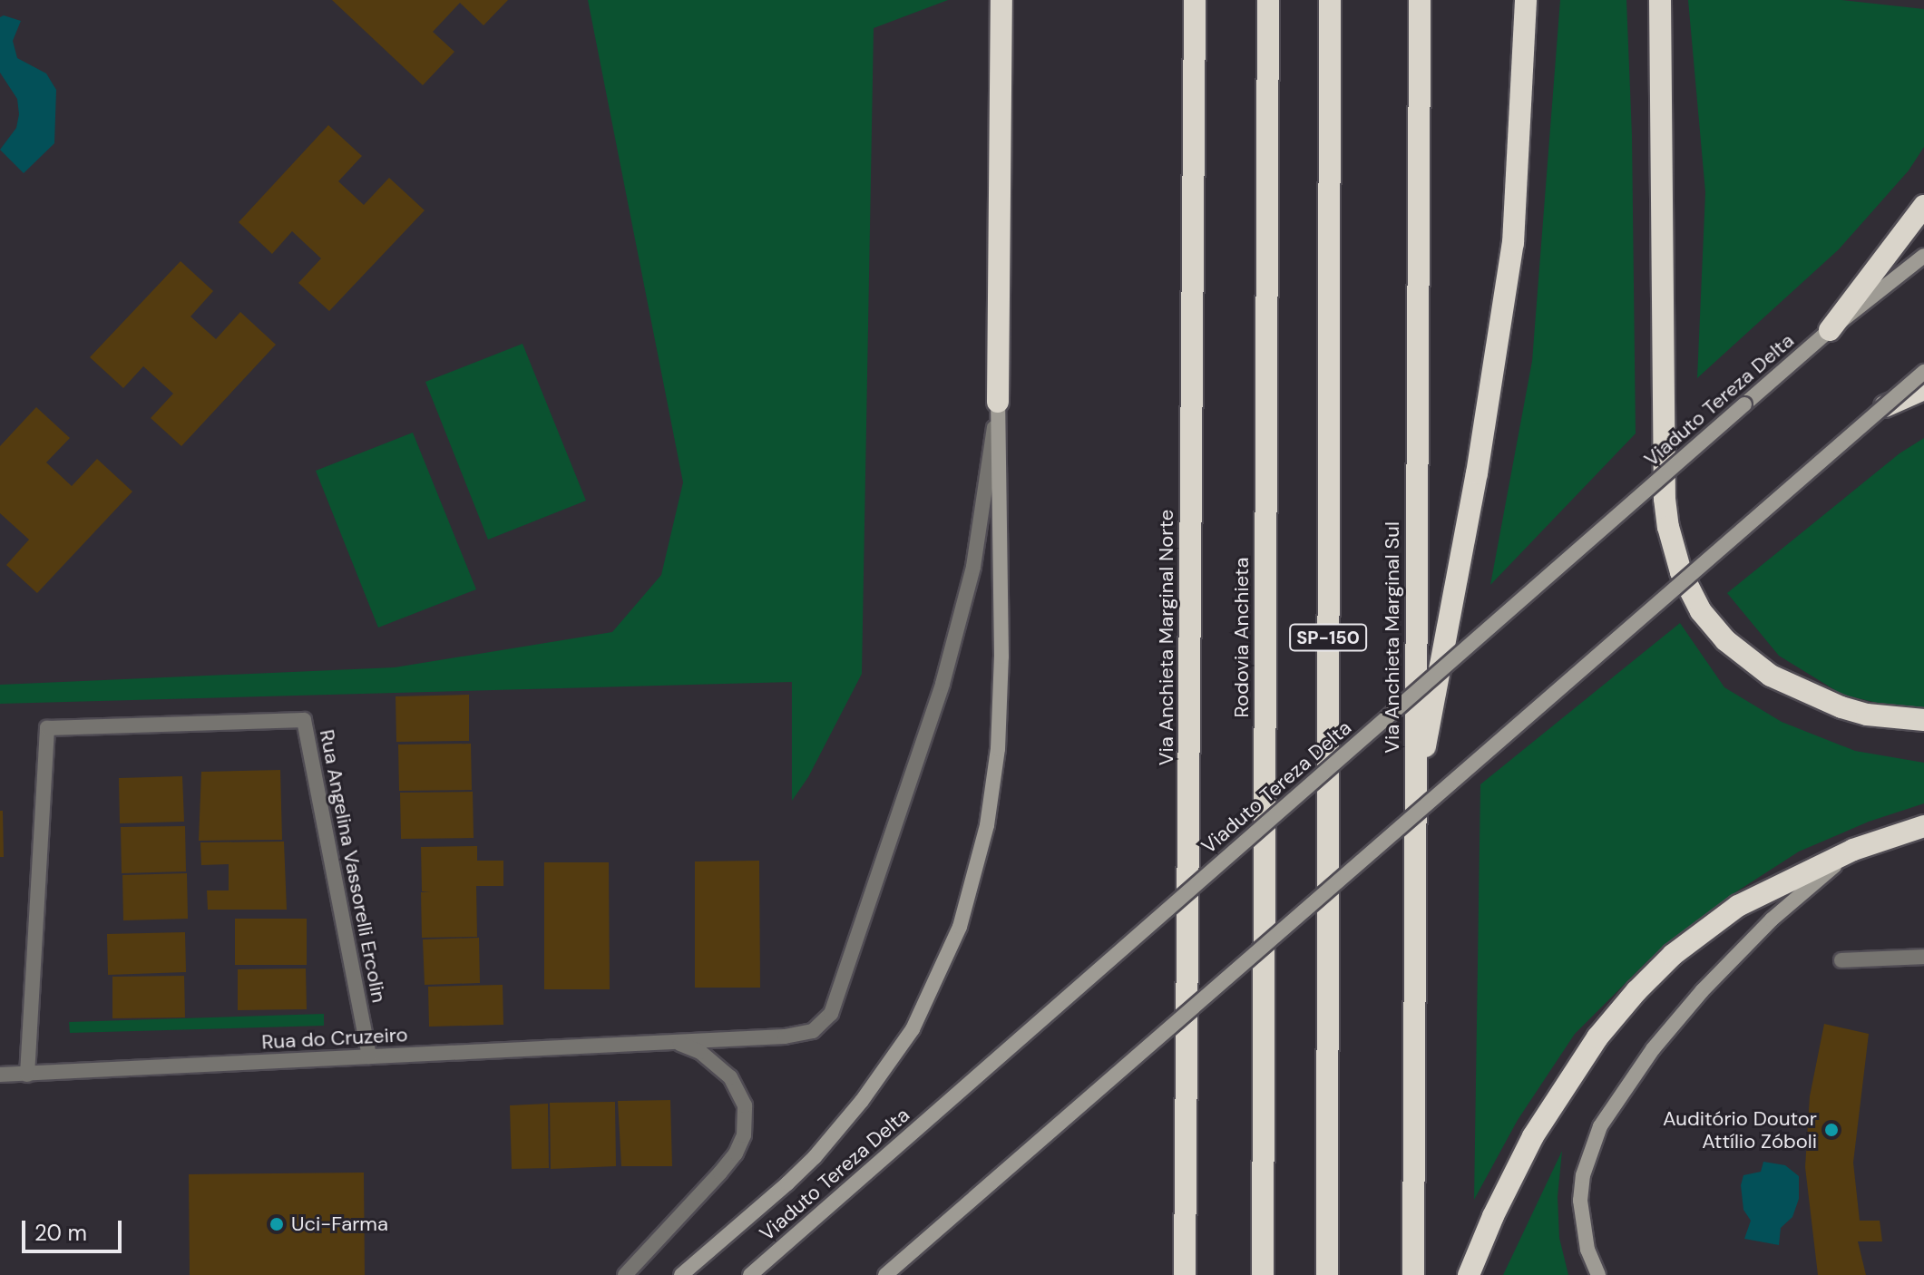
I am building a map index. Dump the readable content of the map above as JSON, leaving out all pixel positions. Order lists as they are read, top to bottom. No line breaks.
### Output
{"streets":{"highway":["Via Anchieta Marginal Norte","Rodovia Anchieta","SP-150","Via Anchieta Marginal Sul"],"main road":["Viaduto Tereza Delta"],"street":["Rua Angelina Vassorelli Ercolin","Rua do Cruzeiro"]},"crossings":[["Rua Angelina Vassorelli Ercolin","Rua do Cruzeiro"]],"places":["Auditório Doutor Attílio Zóboli","Uci-Farma"],"scale_bar":"20 m"}
